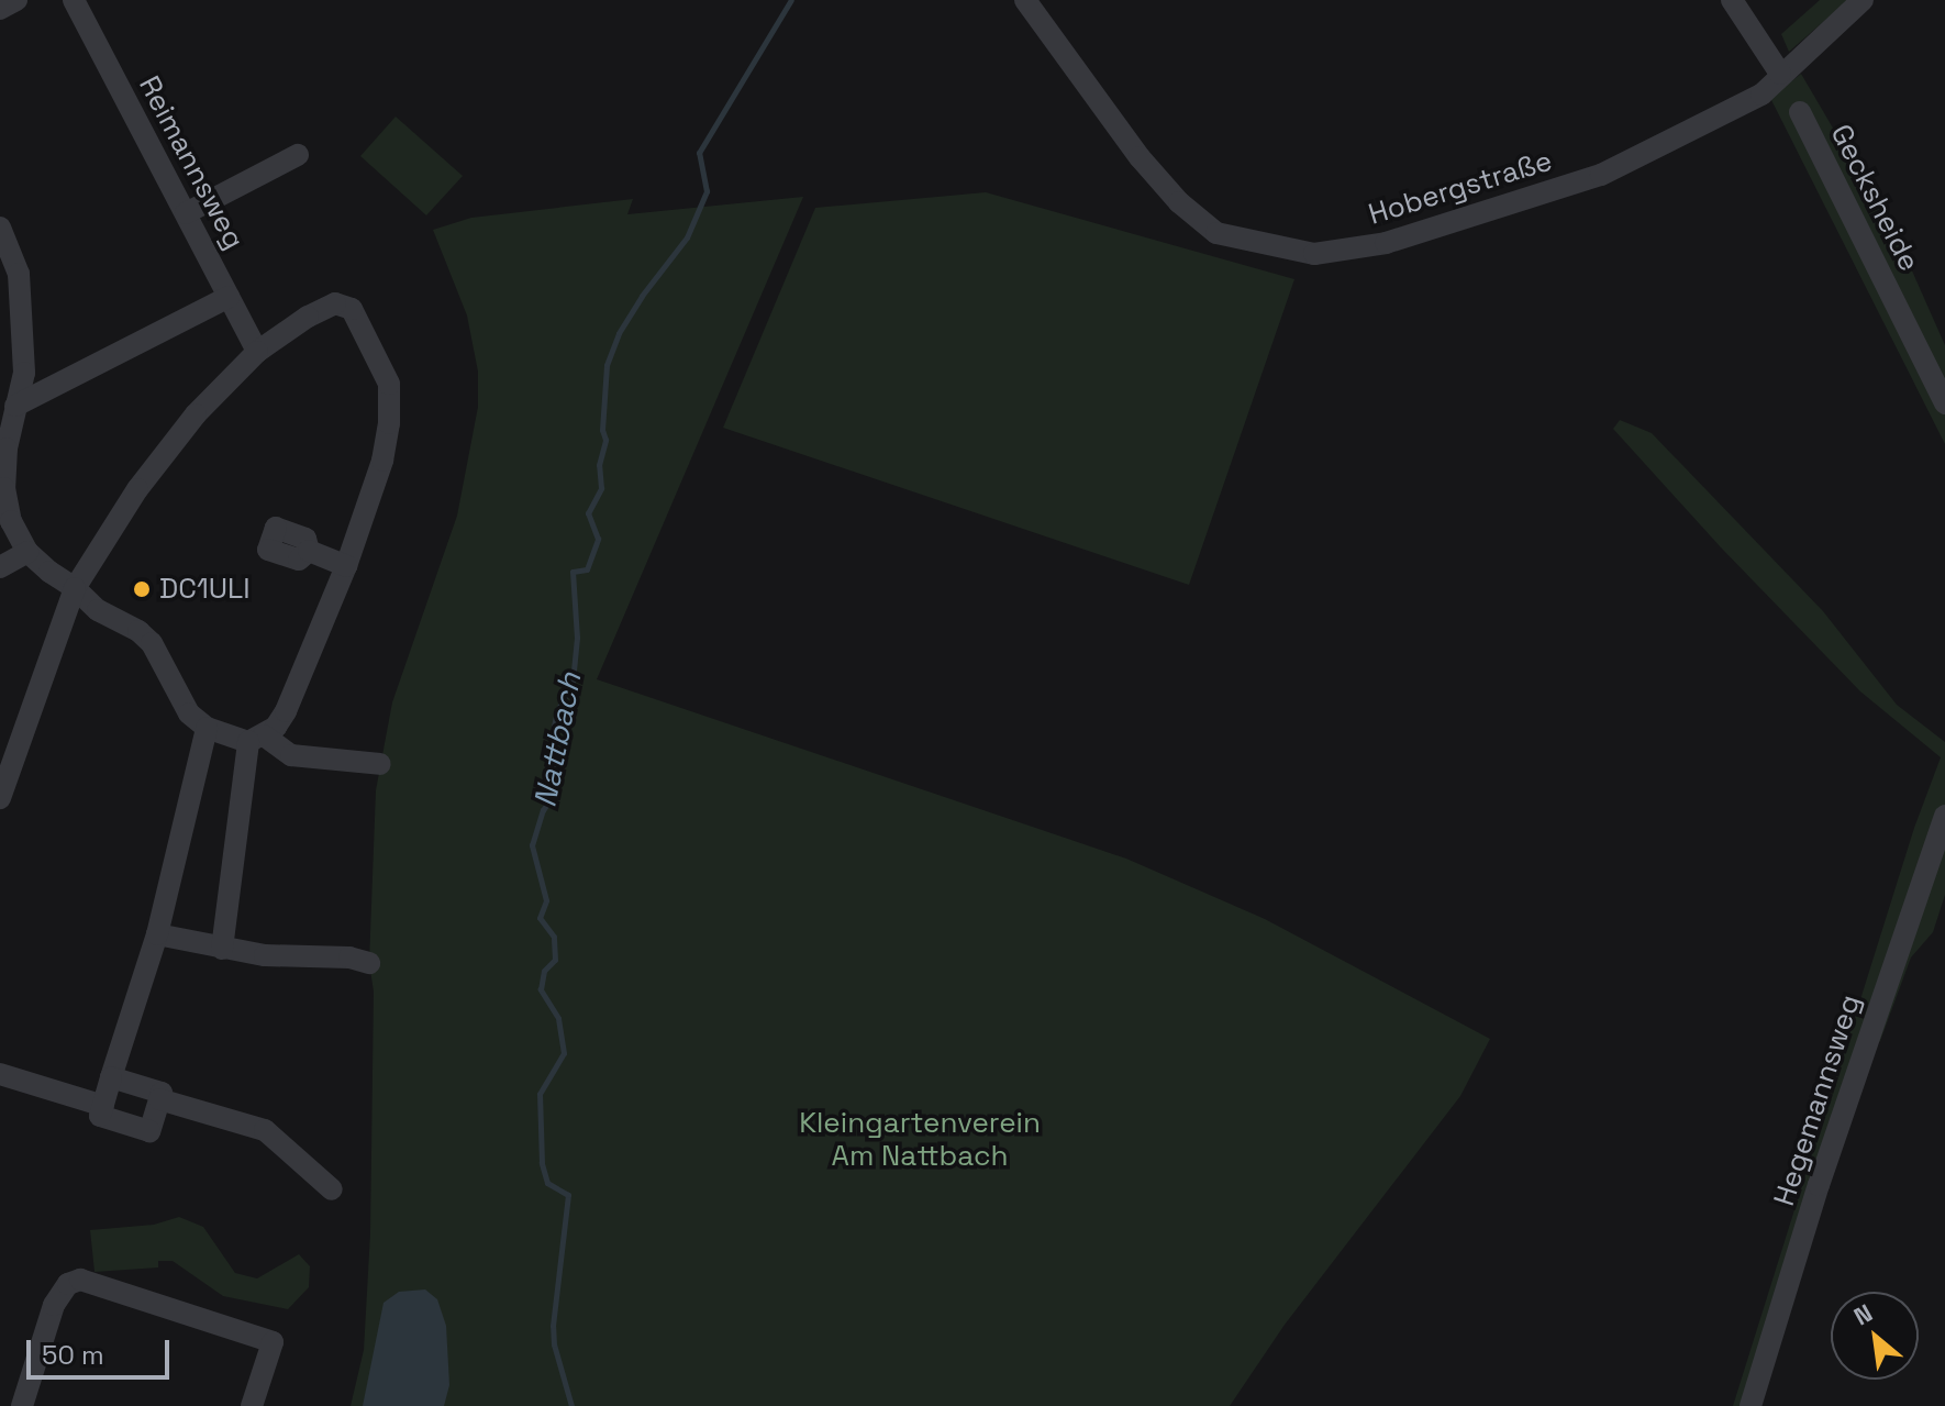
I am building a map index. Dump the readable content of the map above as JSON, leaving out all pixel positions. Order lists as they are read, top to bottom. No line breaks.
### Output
{"streets":{"street":["Reimannsweg","Hobergstraße","Gecksheide","Hegemannsweg"]},"water":["Nattbach"],"parks":["Kleingartenverein Am Nattbach"],"places":["DC1ULI"],"scale_bar":"50 m","north":"top left"}
